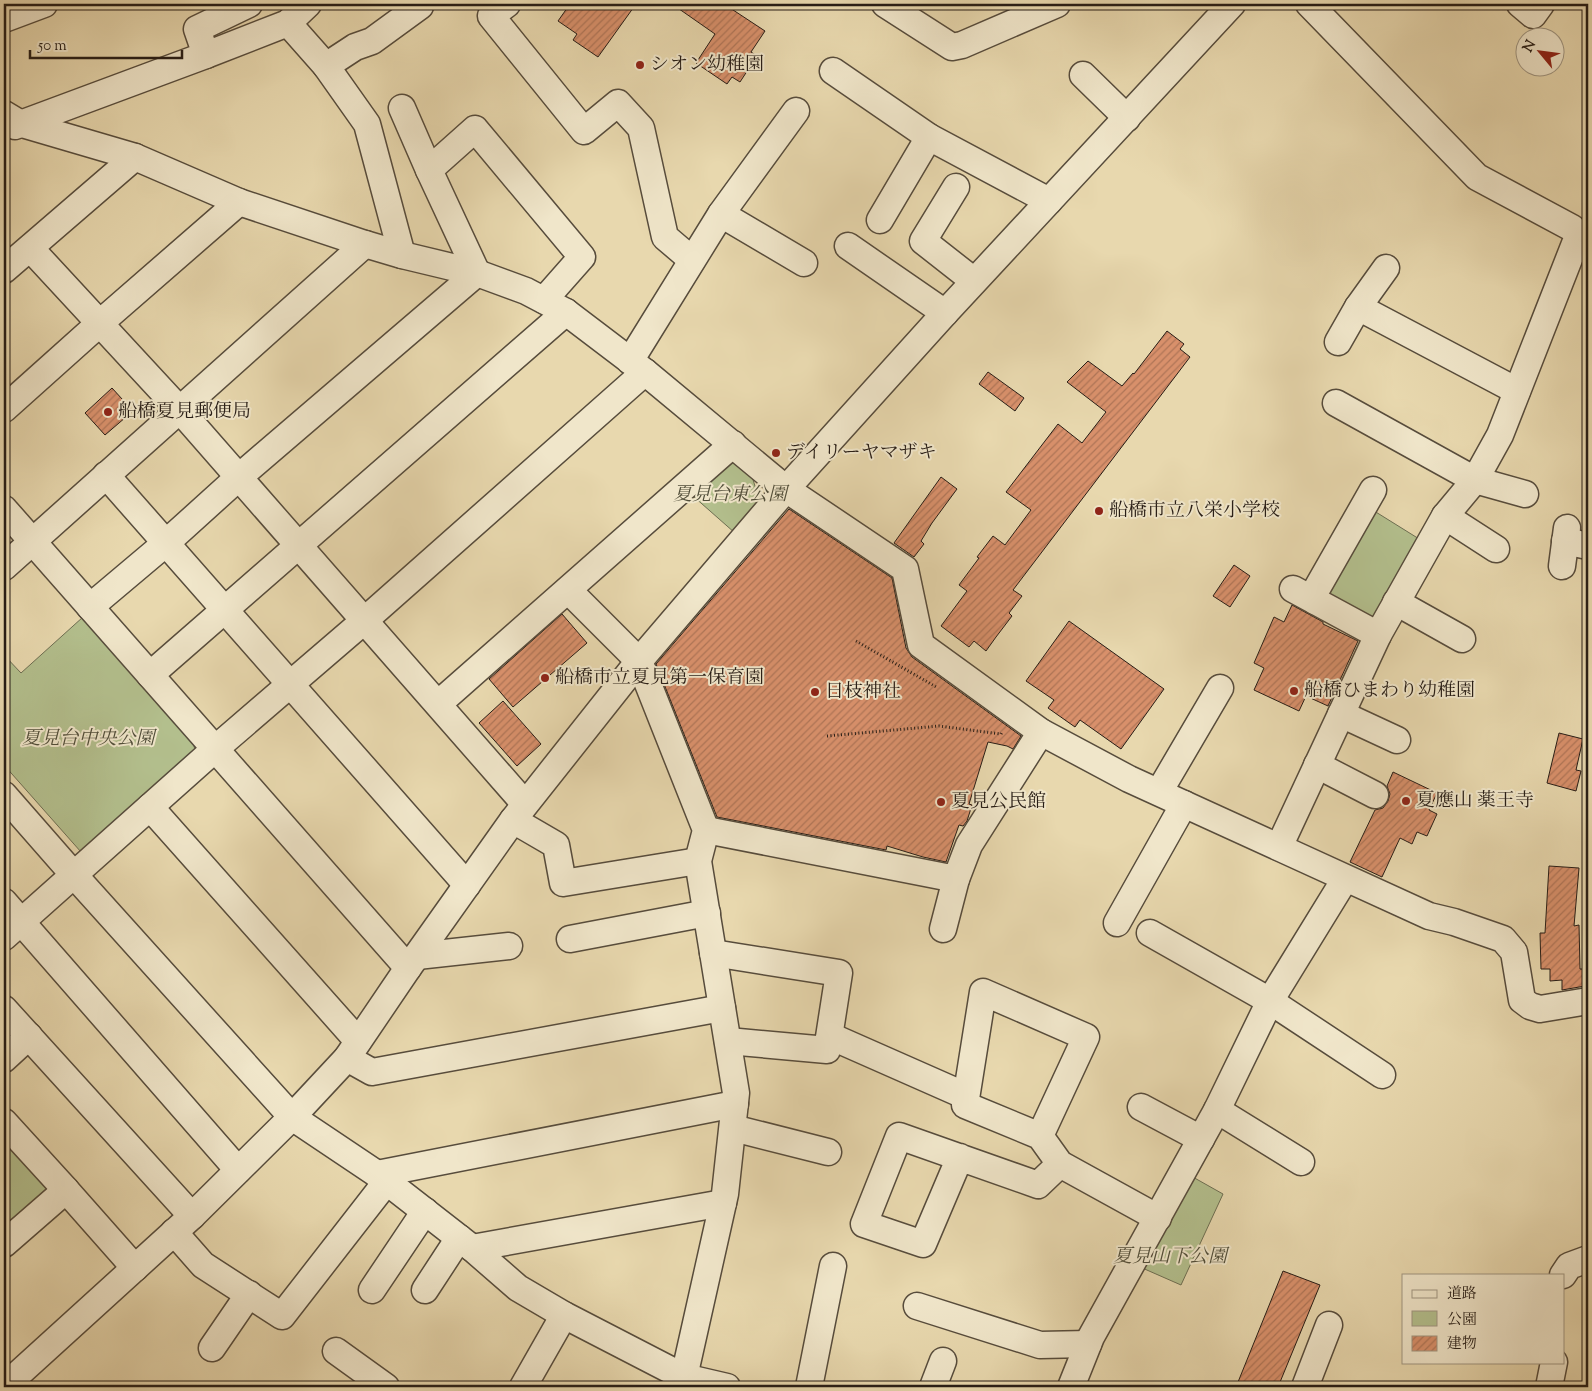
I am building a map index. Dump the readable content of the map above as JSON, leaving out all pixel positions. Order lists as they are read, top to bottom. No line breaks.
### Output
{"parks":["夏見台東公園","夏見台中央公園","夏見山下公園"],"places":["シオン幼稚園","船橋夏見郵便局","デイリーヤマザキ","船橋市立八栄小学校","船橋市立夏見第一保育園","船橋ひまわり幼稚園","日枝神社","夏應山 薬王寺","夏見公民館"],"legend":["道路","公園","建物"],"scale_bar":"50 m","north":"top left"}
